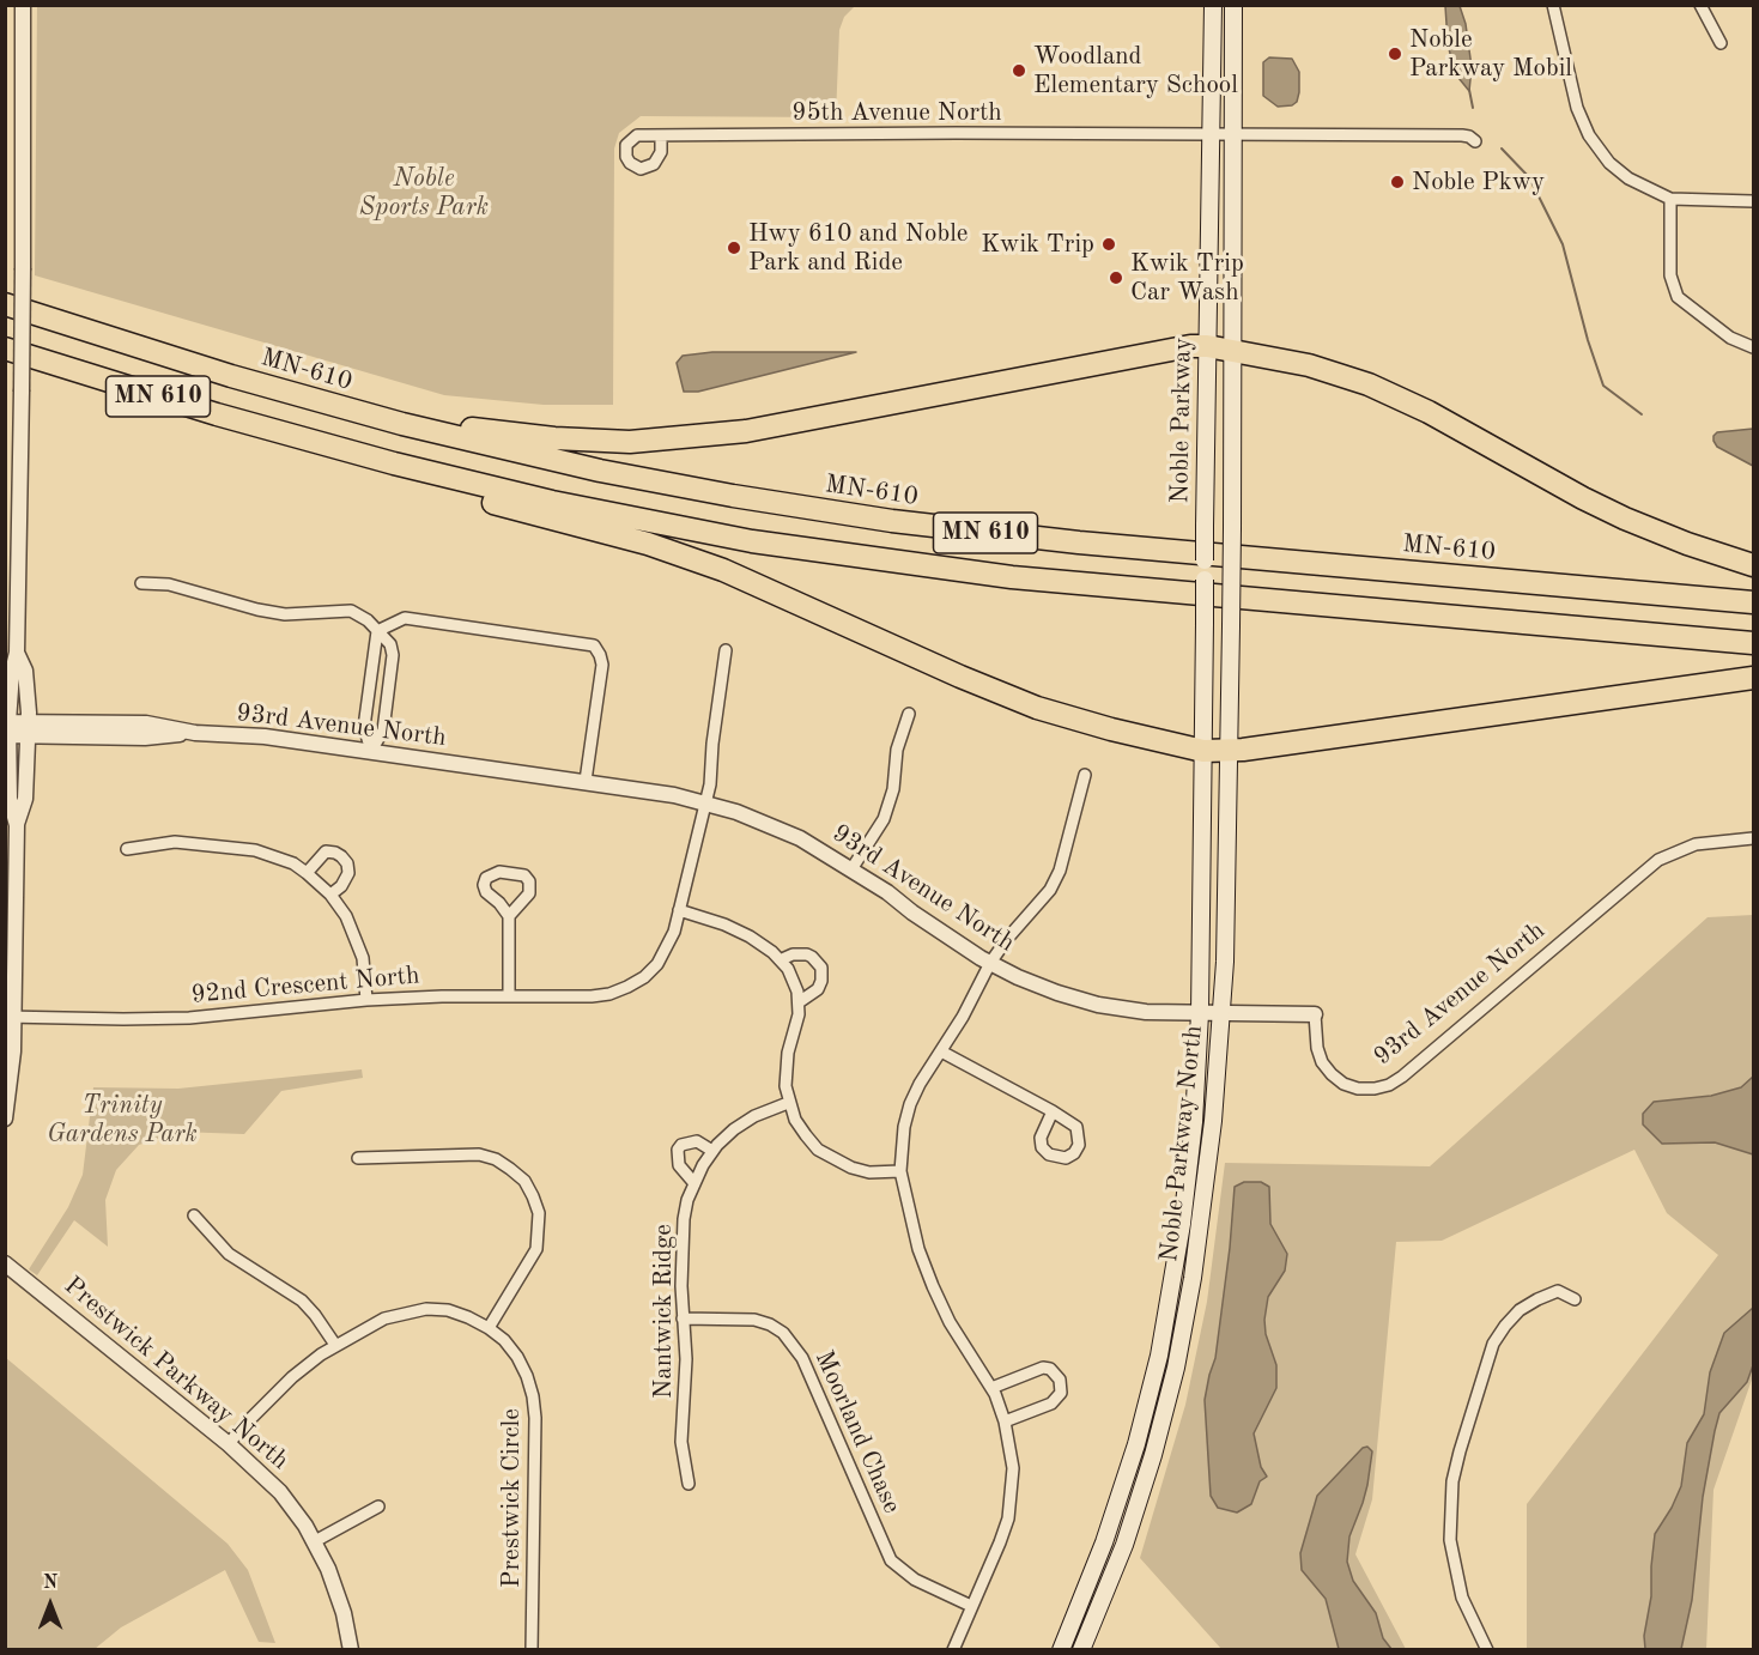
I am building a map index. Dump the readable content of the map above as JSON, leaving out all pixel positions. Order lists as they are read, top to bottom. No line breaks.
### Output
{"streets":{"highway":["MN-610","MN 610"],"main road":["Noble Parkway","Noble Parkway North"],"street":["95th Avenue North","93rd Avenue North","92nd Crescent North","Nantwick Ridge","Prestwick Parkway North","Moorland Chase","Prestwick Circle"]},"crossings":[["95th Avenue North","Noble Parkway"],["Noble Parkway","Noble Parkway North"],["93rd Avenue North","Noble Parkway North"],["Nantwick Ridge","Moorland Chase"],["Prestwick Parkway North","Prestwick Circle"]],"parks":["Noble Sports Park","Trinity Gardens Park"],"places":["Noble Parkway Mobil","Woodland Elementary School","Noble Pkwy","Kwik Trip","Hwy 610 and Noble Park and Ride","Kwik Trip Car Wash"],"north":"top"}
